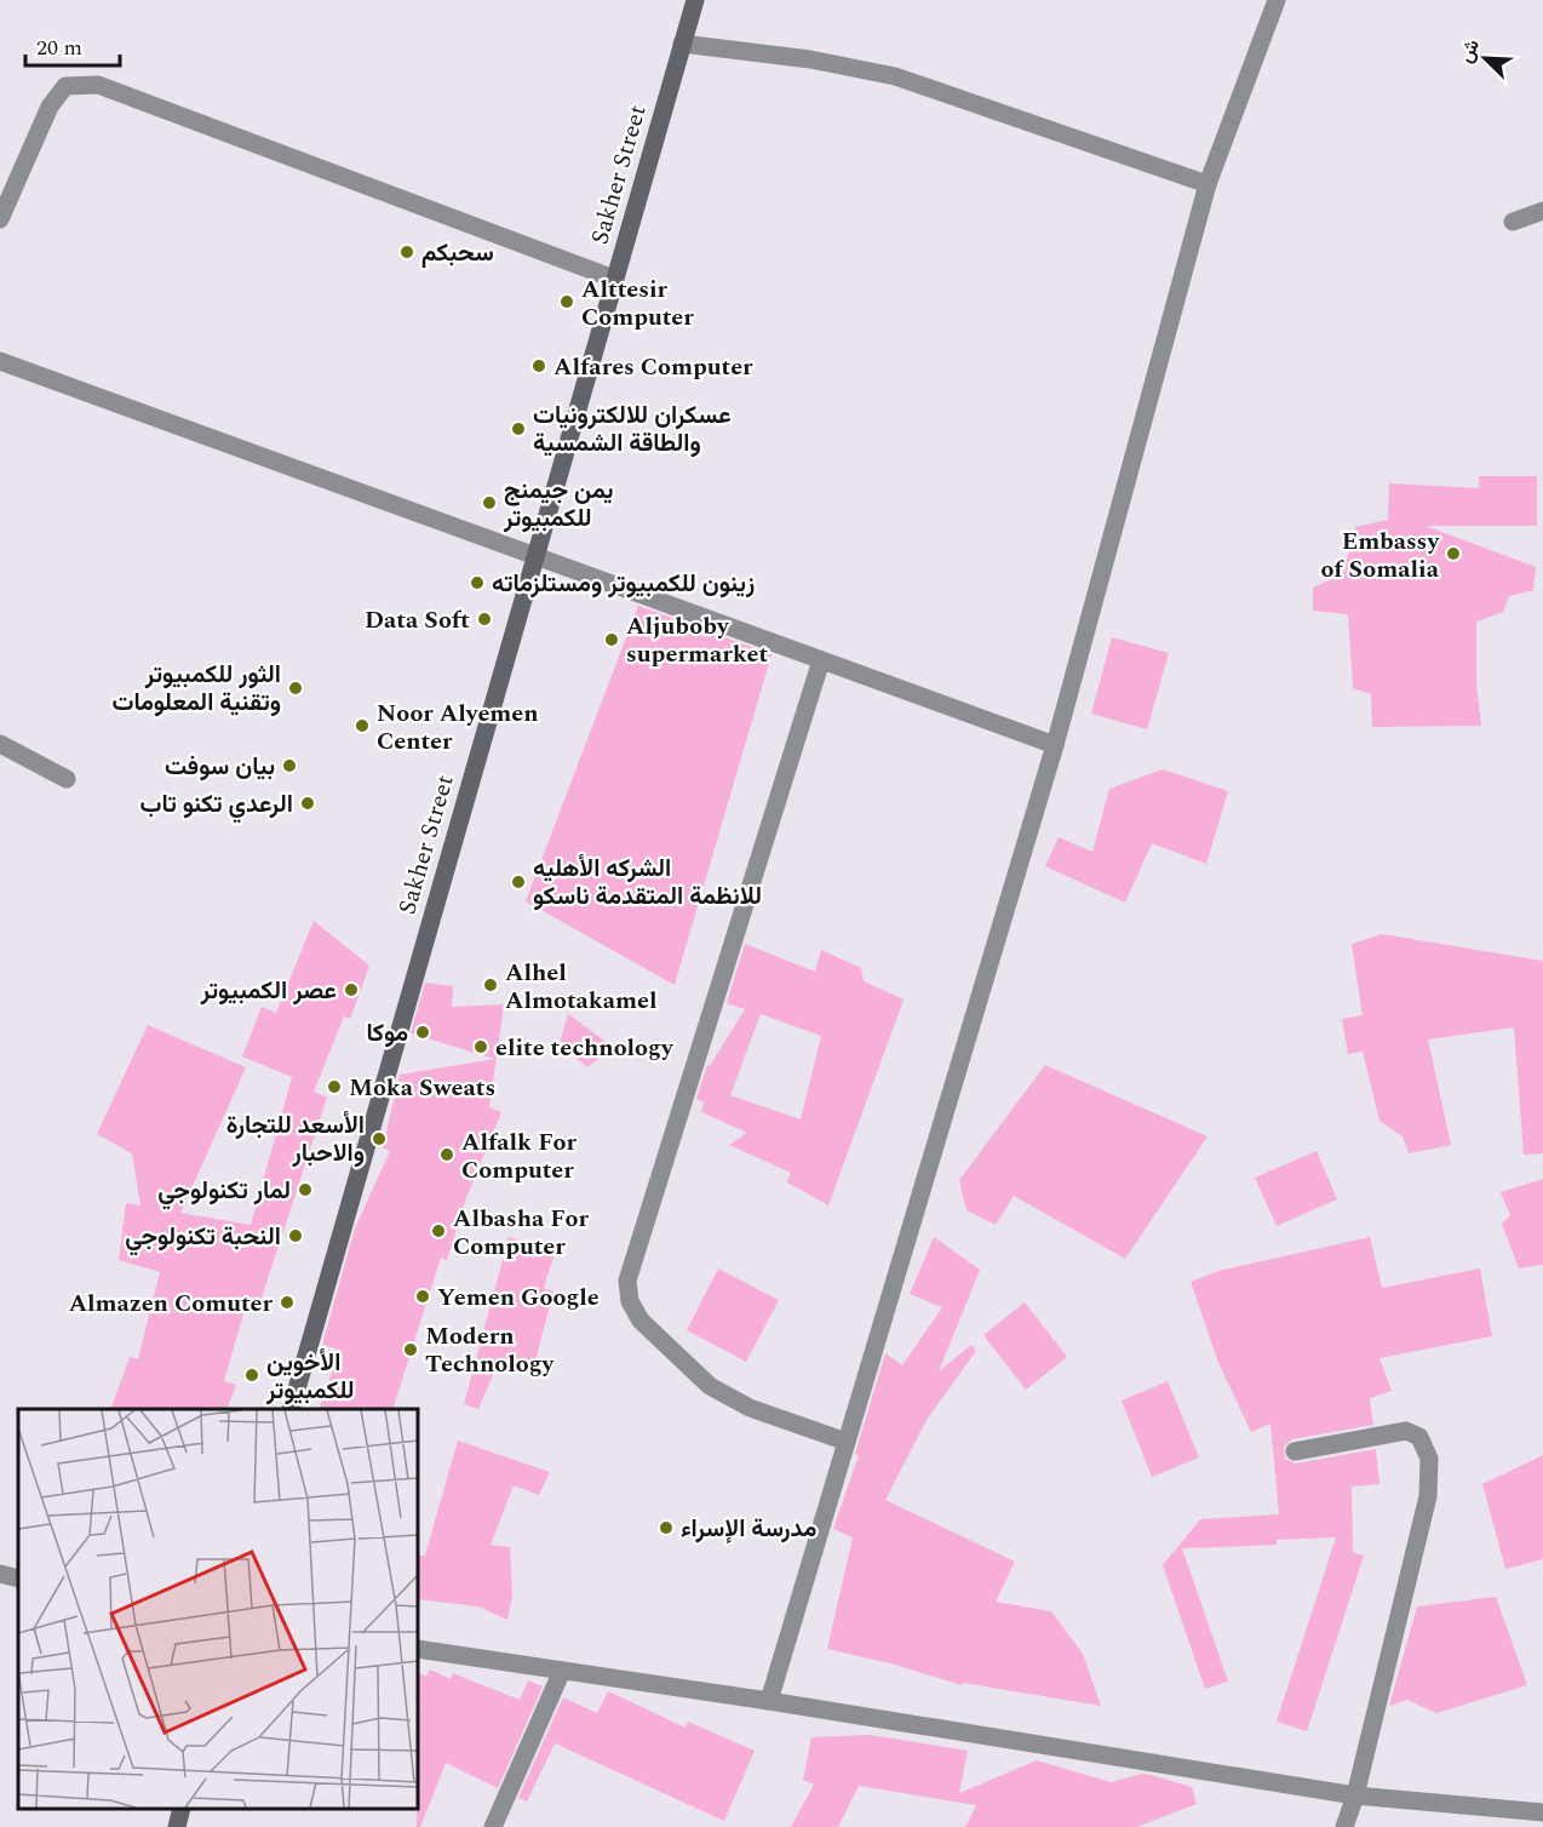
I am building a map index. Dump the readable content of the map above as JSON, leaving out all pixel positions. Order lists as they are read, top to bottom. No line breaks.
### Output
{"streets":{"street":["Sakher Street"]},"places":["سحبكم","Alttesir Computer","Alfares Computer","عسكران للالكترونيات والطاقة الشمسية","يمن جيمنج للكمبيوتر","Embassy of Somalia","زينون للكمبيوتر ومستلزماته","Data Soft","Aljuboby supermarket","الثور للكمبيوتر وتقنية المعلومات","Noor Alyemen Center","بيان سوفت","الرعدي تكنو تاب","الشركه الأهليه للانظمة المتقدمة ناسكو","Alhel Almotakamel","عصر الكمبيوتر","موكا","elite technology","Moka Sweats","الأسعد للتجارة والاحبار","Alfalk For Computer","لمار تكنولوجي","Albasha For Computer","النحبة تكنولوجي","Yemen Google","Almazen Comuter","Modern Technology","الأخوين للكمبيوتر","مدرسة الإسراء"],"scale_bar":"20 m","north":"top left"}
